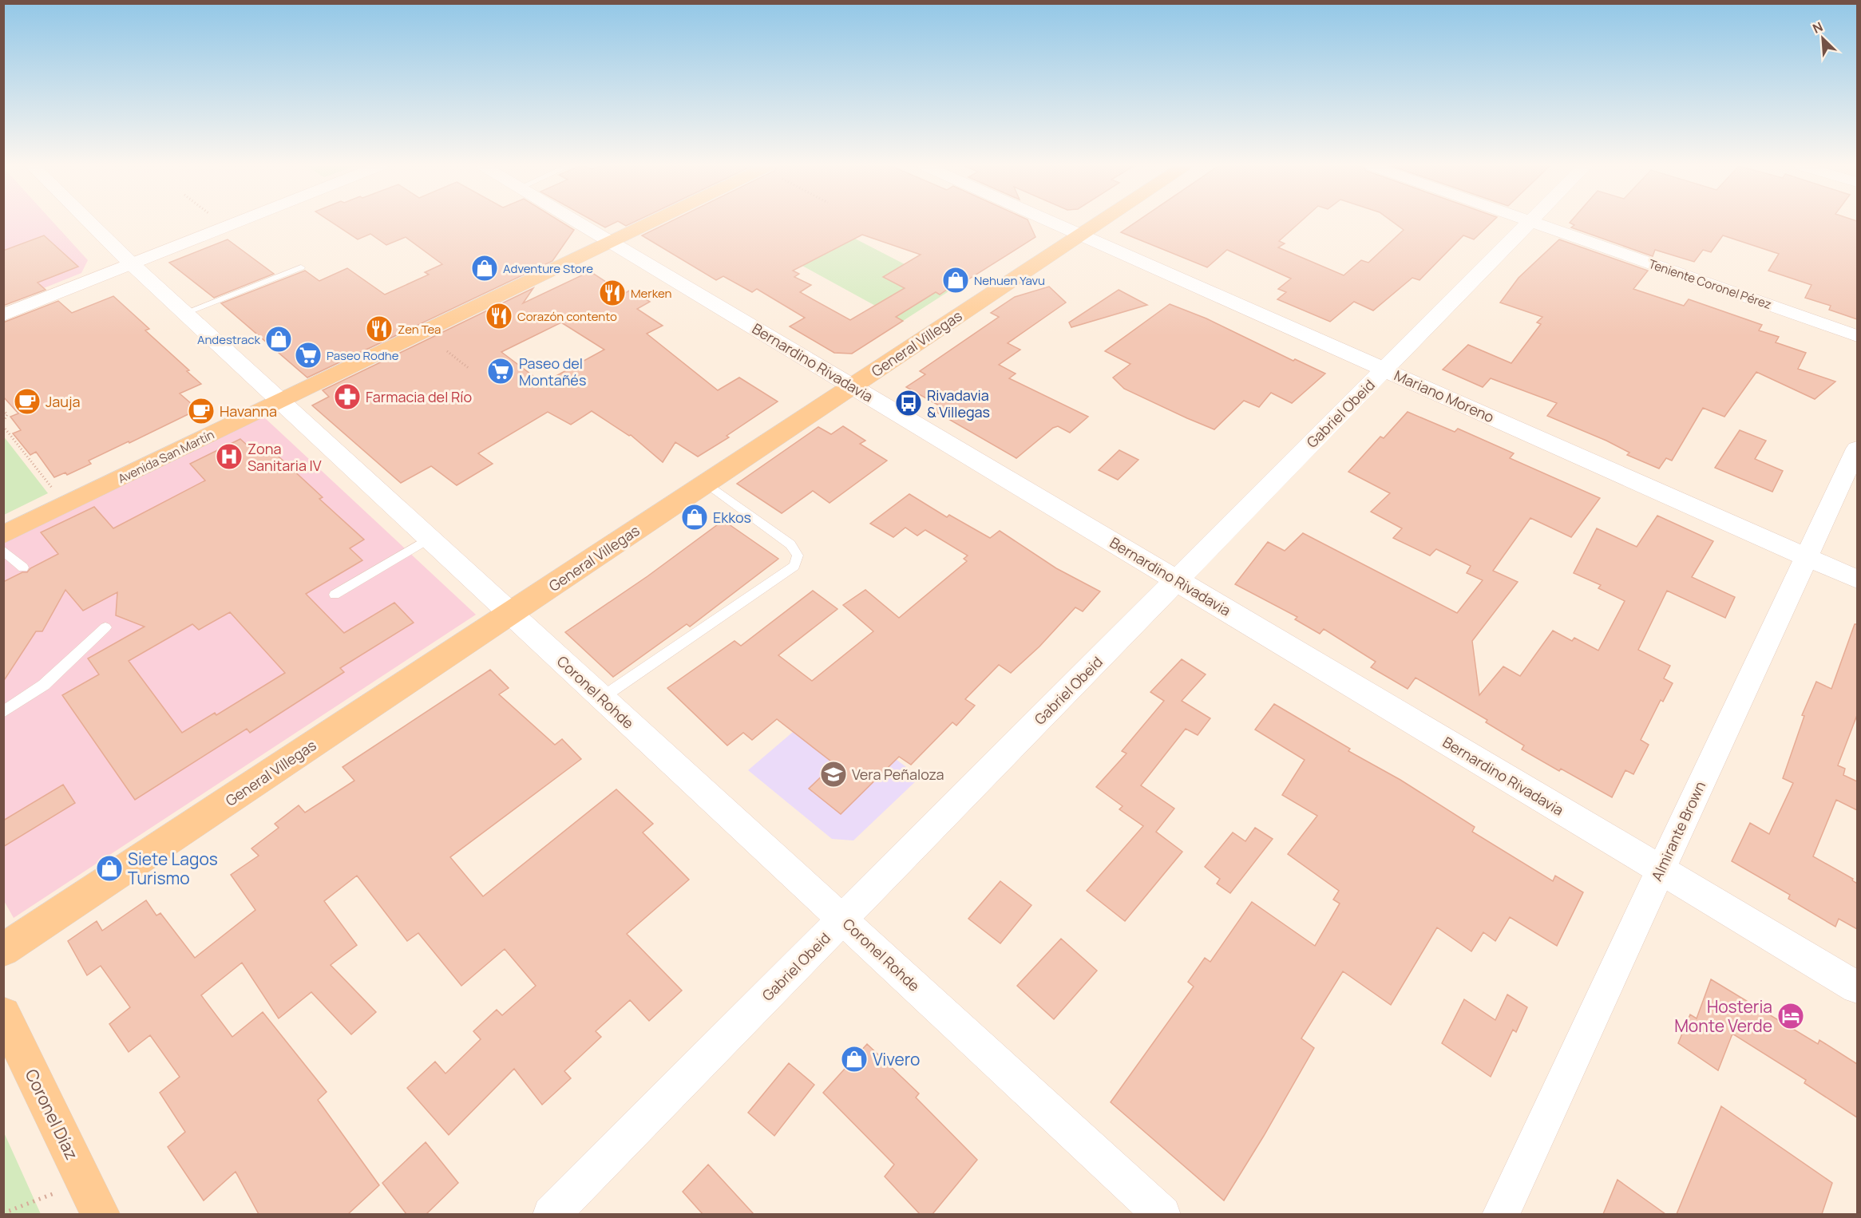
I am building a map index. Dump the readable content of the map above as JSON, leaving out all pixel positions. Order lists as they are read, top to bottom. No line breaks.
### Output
{"streets":{"main road":["General Villegas","Avenida San Martín","Coronel Díaz"],"street":["Teniente Coronel Pérez","Bernardino Rivadavia","Mariano Moreno","Gabriel Obeid","Coronel Rohde","Almirante Brown"]},"crossings":[["General Villegas","Bernardino Rivadavia"],["General Villegas","Mariano Moreno"],["General Villegas","Coronel Rohde"],["Bernardino Rivadavia","Gabriel Obeid"],["Bernardino Rivadavia","Avenida San Martín"],["Bernardino Rivadavia","Almirante Brown"],["Mariano Moreno","Gabriel Obeid"],["Mariano Moreno","Almirante Brown"],["Gabriel Obeid","Coronel Rohde"],["Avenida San Martín","Coronel Rohde"]],"places":{"shop":["Adventure Store","Nehuen Yavu","Andestrack","Ekkos","Siete Lagos Turismo","Vivero"],"restaurant":["Merken","Corazón contento","Zen Tea"],"supermarket":["Paseo Rodhe","Paseo del Montañés"],"pharmacy":["Farmacia del Río"],"cafe":["Jauja","Havanna"],"bus stop":["Rivadavia & Villegas"],"hospital":["Zona Sanitaria IV"],"school or university":["Vera Peñaloza"],"hotel":["Hosteria Monte Verde"]},"north":"top left"}
